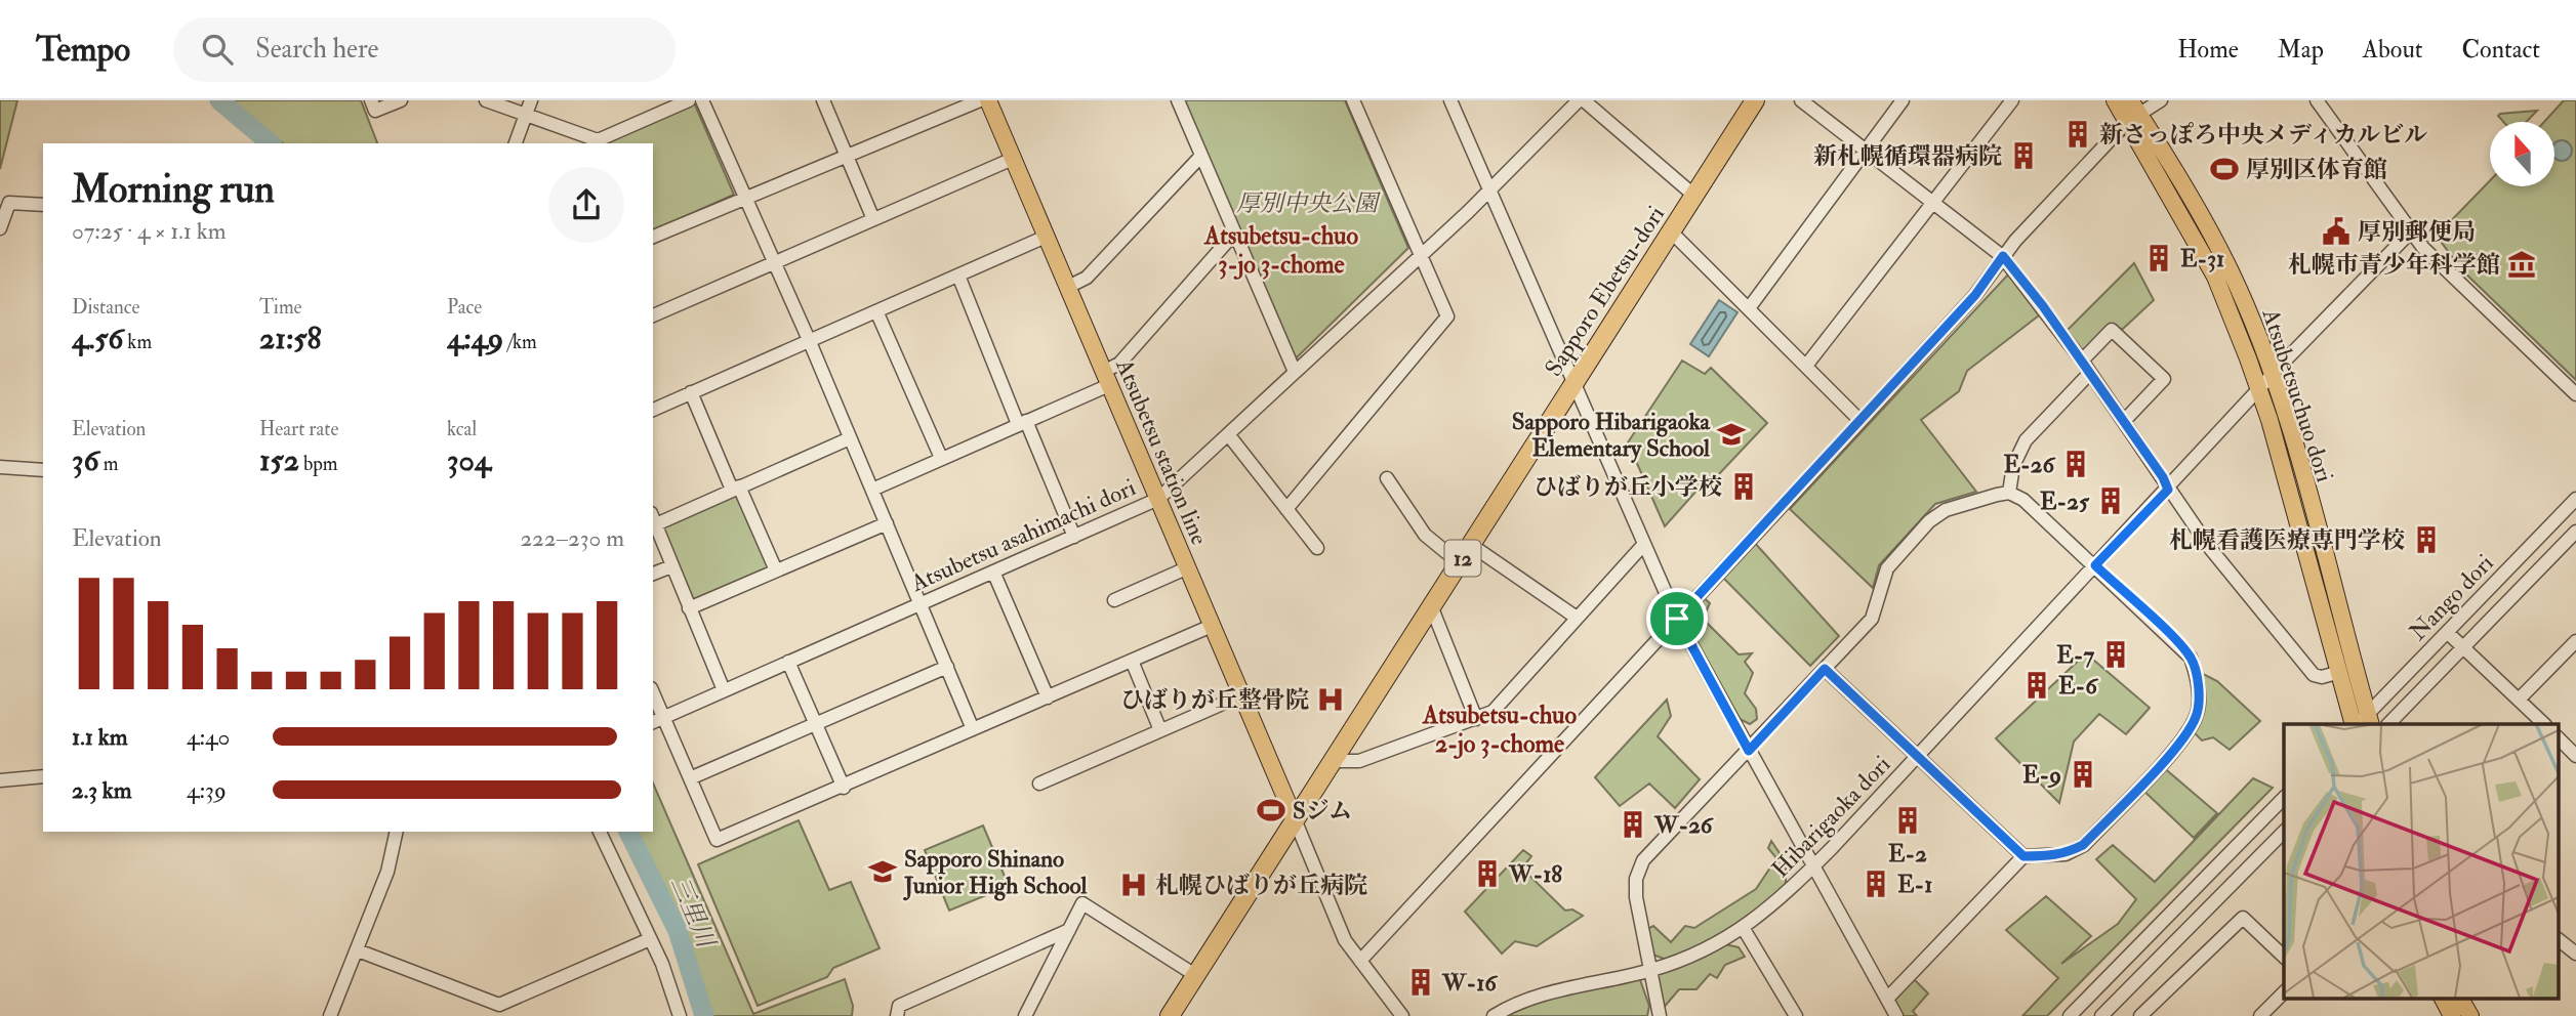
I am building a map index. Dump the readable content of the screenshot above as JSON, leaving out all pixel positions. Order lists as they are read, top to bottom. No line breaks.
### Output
{"streets":{"highway":["Sapporo Ebetsu-dori","12"],"main road":["Atsubetsuchuo dori","Atsubetsu station line"],"street":["Atsubetsu asahimachi dori","Nango dori","Hibarigaoka dori"]},"crossings":[["Sapporo Ebetsu-dori","Atsubetsu station line"],["Atsubetsuchuo dori","Nango dori"],["Atsubetsuchuo dori","Hibarigaoka dori"],["Atsubetsu station line","Atsubetsu asahimachi dori"]],"districts":["Atsubetsu-chuo 3-jo 3-chome","Atsubetsu-chuo 2-jo 3-chome"],"water":["三里川"],"parks":["厚別中央公園"],"places":{"building":["新さっぽろ中央メディカルビル","新札幌循環器病院","E-31","E-26","ひばりが丘小学校","E-25","札幌看護医療専門学校","E-7","E-6","E-9","E-2","W-26","W-18","E-1","W-16"],"sports":["厚別区体育館","Sジム"],"public building":["厚別郵便局"],"museum":["札幌市青少年科学館"],"school or university":["Sapporo Hibarigaoka Elementary School","Sapporo Shinano Junior High School"],"hospital":["ひばりが丘整骨院","札幌ひばりが丘病院"]},"north":"top","page":{"header":"Tempo","search":"Search here","nav":["Home","Map","About","Contact"],"heading":["Morning run","07:25 · 4 × 1.1 km"],"stats":[["Distance","4.56 km"],["Time","21:58"],["Pace","4:49 /km"],["Elevation","36 m"],["Heart rate","152 bpm"],["kcal","304"]],"chart":["Elevation","222–230 m"],"list":[{"name":"1.1 km","note":"4:40"},{"name":"2.3 km","note":"4:39"}]}}
